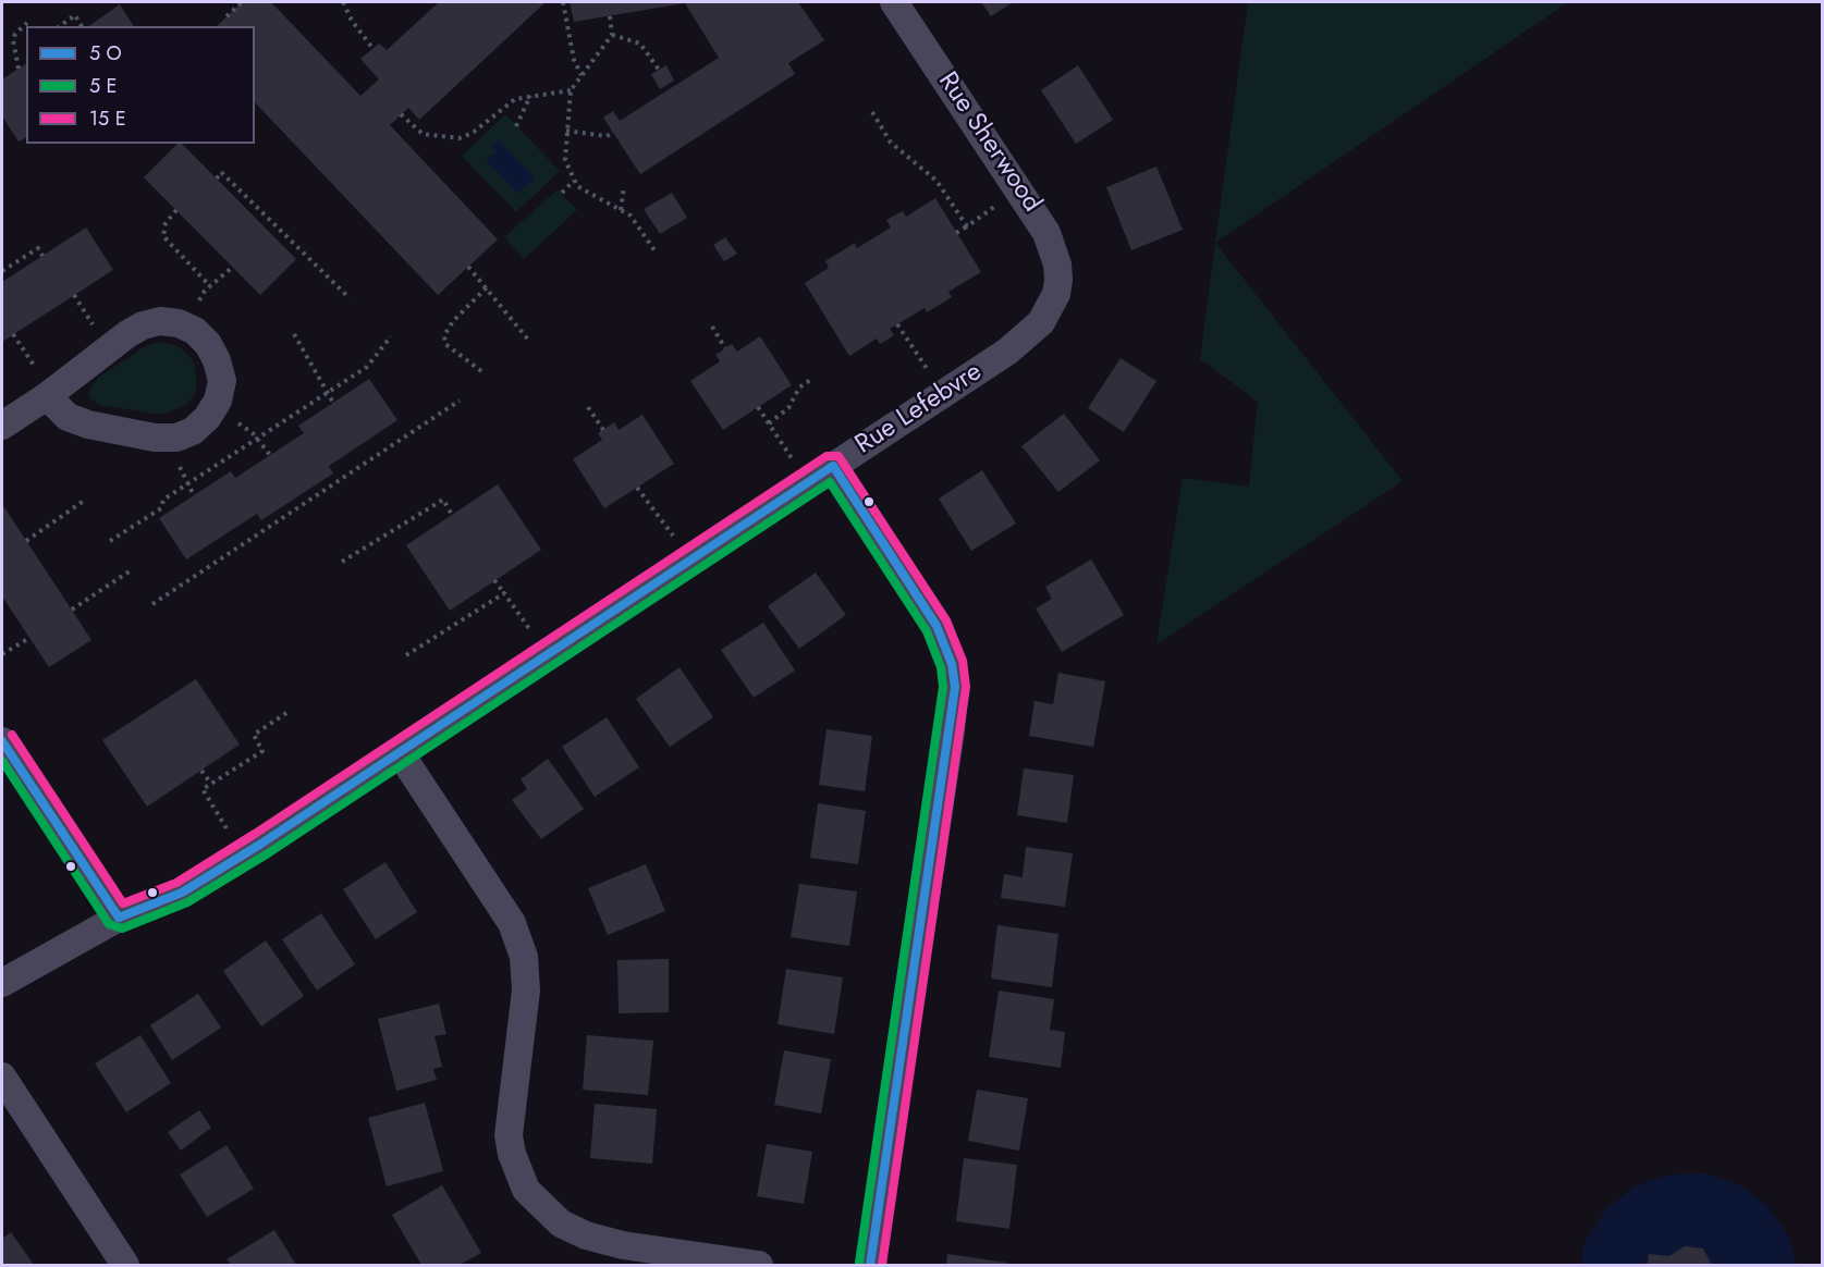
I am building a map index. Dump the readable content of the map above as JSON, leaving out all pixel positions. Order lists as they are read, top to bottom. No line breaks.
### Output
{"streets":{"street":["Rue Sherwood","Rue Lefebvre"]},"crossings":[["Rue Sherwood","Rue Lefebvre"]],"legend":["5 O","5 E","15 E"]}
